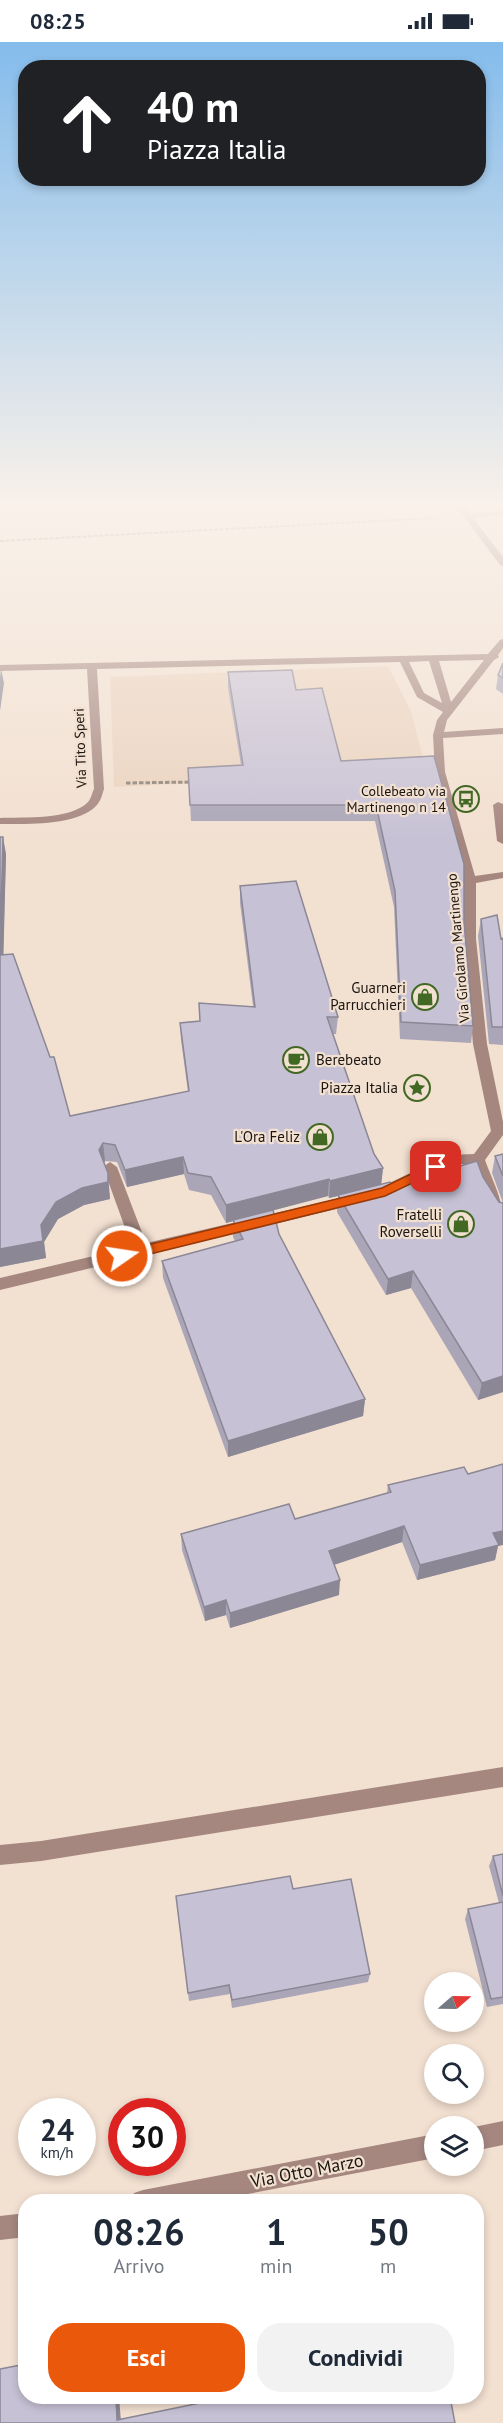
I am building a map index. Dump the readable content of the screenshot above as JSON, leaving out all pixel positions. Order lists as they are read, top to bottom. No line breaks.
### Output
{"streets":{"street":["Via Tito Speri","Via Girolamo Martinengo","Via Otto Marzo"]},"places":{"bus stop":["Collebeato via Martinengo n 14"],"shop":["Guarneri Parrucchieri","L'Ora Feliz","Fratelli Roverselli"],"cafe":["Berebeato"],"place":["Piazza Italia"]},"north":"right","page":{"status":"08:25","turn":["40 m","Piazza Italia"],"speed":"24 km/h","limit":"30","eta":["08:26","Arrivo","1","min","50","m"],"buttons":["Esci","Condividi"]}}
